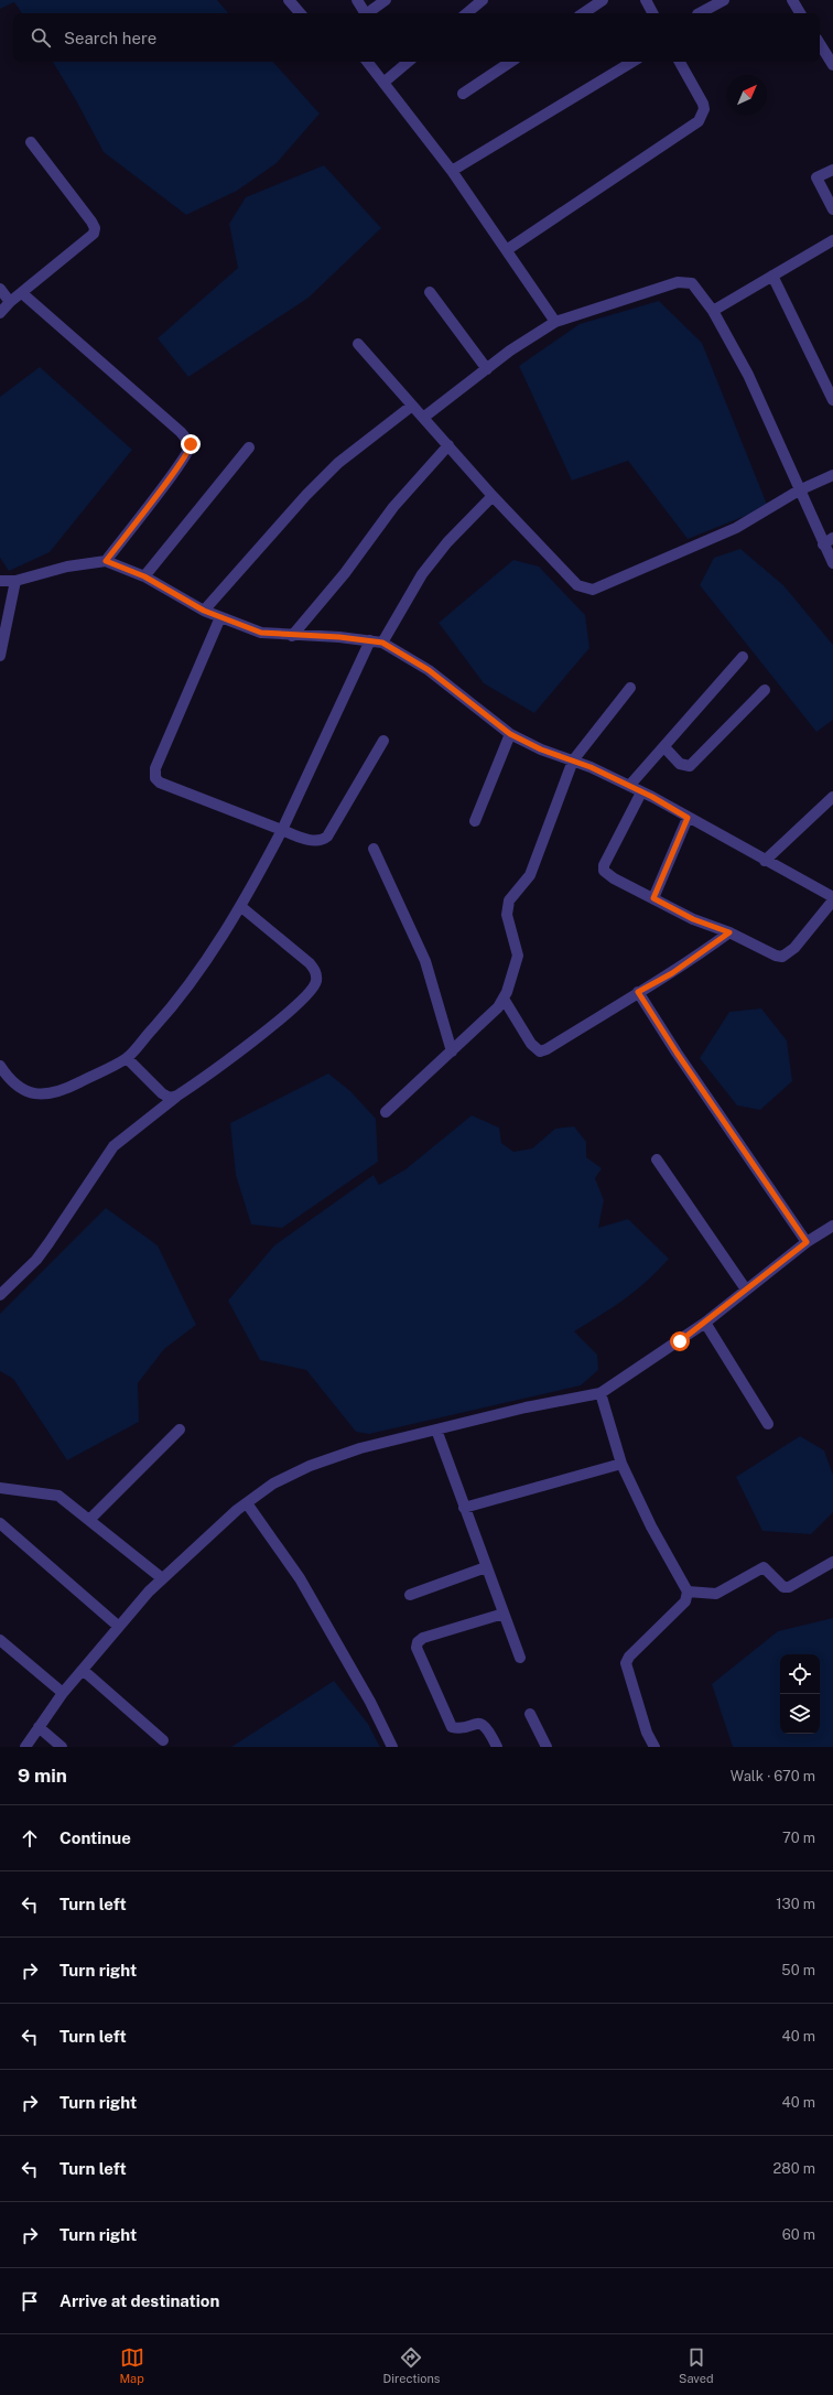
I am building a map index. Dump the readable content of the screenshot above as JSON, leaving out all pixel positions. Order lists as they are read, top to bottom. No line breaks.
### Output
{"north":"top right","page":{"search":"Search here","heading":["9 min","Walk · 670 m"],"list":[["Continue","70 m"],["Turn left","130 m"],["Turn right","50 m"],["Turn left","40 m"],["Turn right","40 m"],["Turn left","280 m"],["Turn right","60 m"],"Arrive at destination"],"nav":["Map","Directions","Saved"]}}
